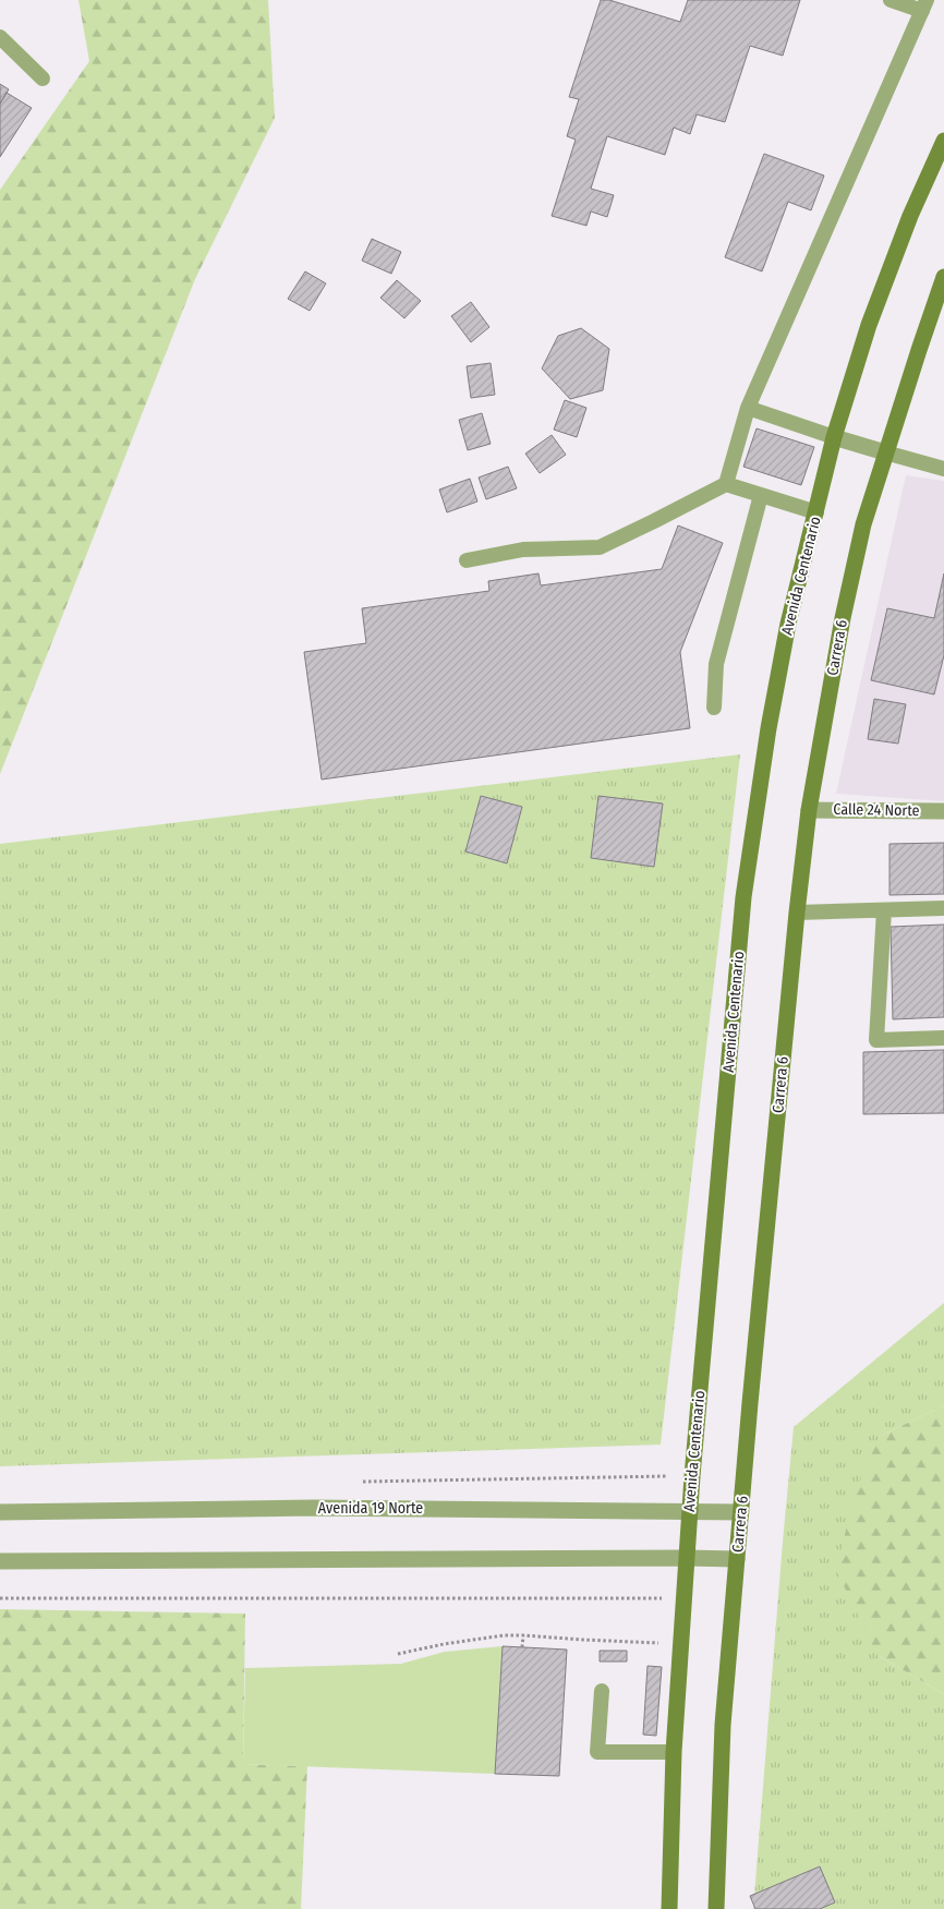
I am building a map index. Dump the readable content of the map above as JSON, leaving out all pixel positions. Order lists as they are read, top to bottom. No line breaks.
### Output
{"streets":{"main road":["Avenida Centenario","Carrera 6"],"street":["Calle 24 Norte","Avenida 19 Norte"]},"crossings":[["Avenida Centenario","Avenida 19 Norte"],["Carrera 6","Calle 24 Norte"],["Carrera 6","Avenida 19 Norte"]]}
